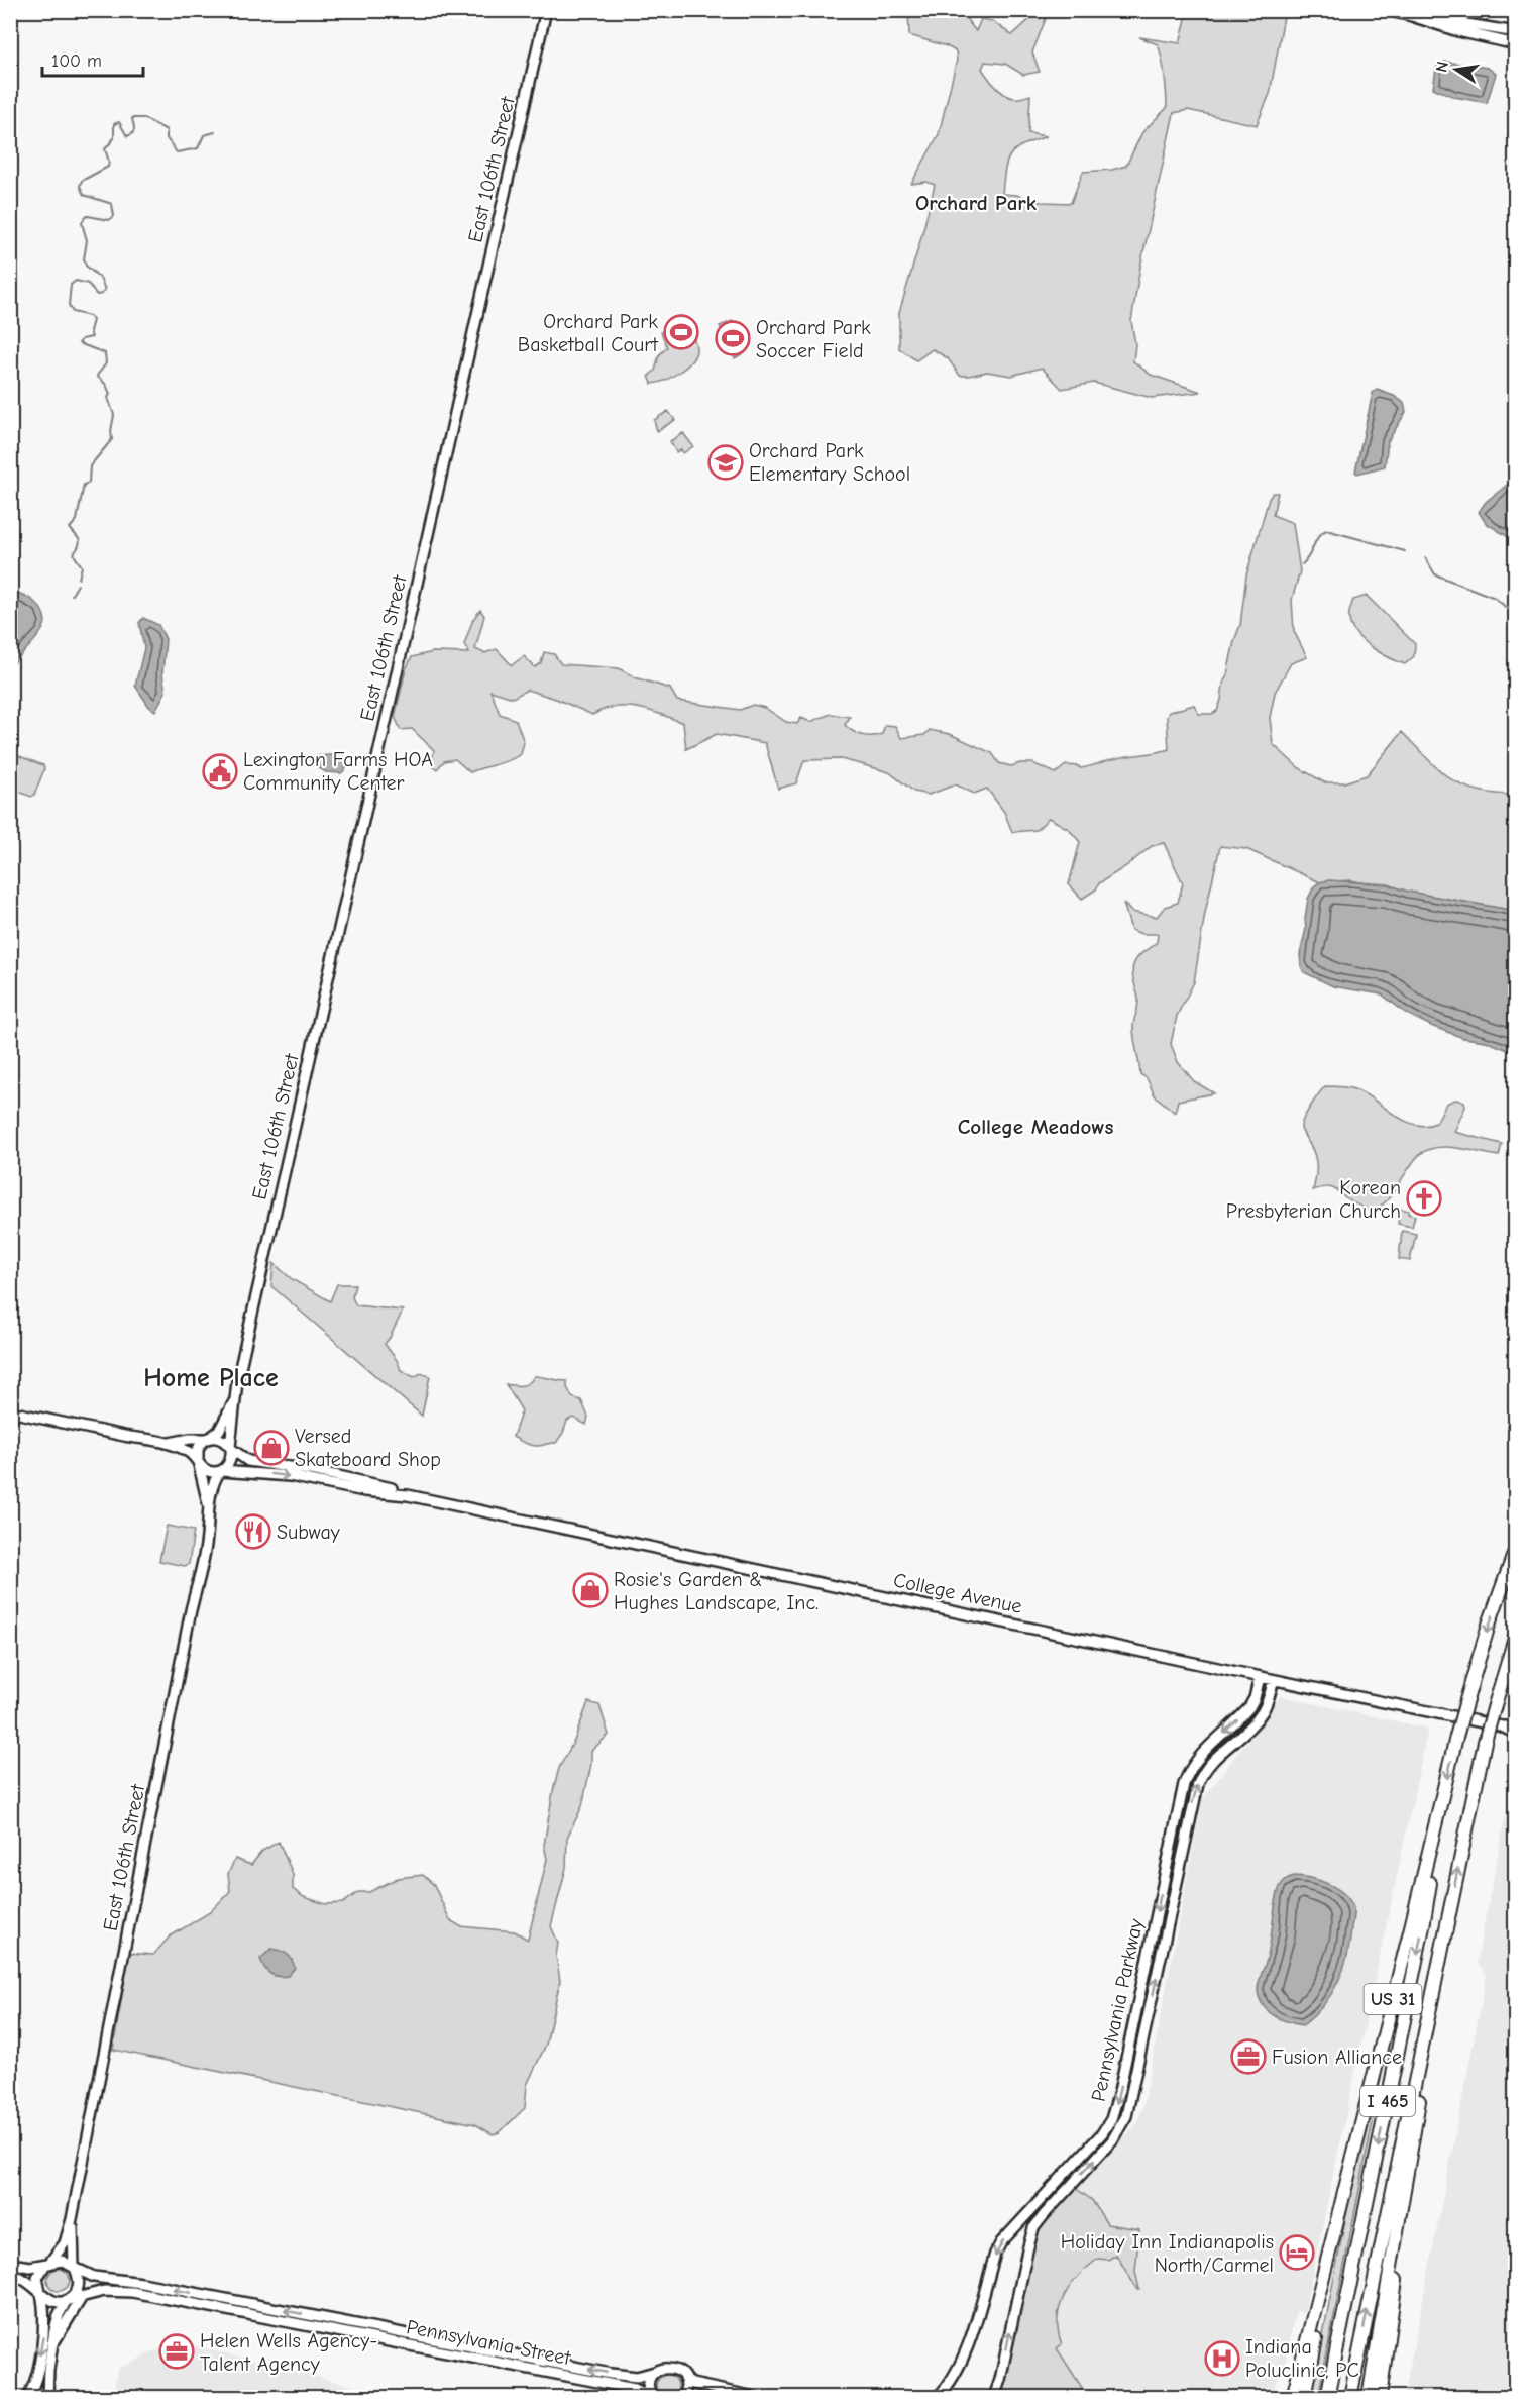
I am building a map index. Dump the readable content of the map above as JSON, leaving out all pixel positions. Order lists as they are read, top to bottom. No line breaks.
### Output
{"streets":{"highway":["US 31","I 465"],"main road":["East 106th Street","College Avenue","Pennsylvania Parkway","Pennsylvania Street"]},"crossings":[["East 106th Street","College Avenue"],["East 106th Street","Pennsylvania Street"],["College Avenue","Pennsylvania Parkway"],["US 31","I 465"]],"districts":["Orchard Park","College Meadows","Home Place"],"places":{"sports":["Orchard Park Basketball Court","Orchard Park Soccer Field"],"school or university":["Orchard Park Elementary School"],"public building":["Lexington Farms HOA Community Center"],"church":["Korean Presbyterian Church"],"shop":["Versed Skateboard Shop","Rosie's Garden & Hughes Landscape, Inc."],"restaurant":["Subway"],"office":["Fusion Alliance","Helen Wells Agency- Talent Agency"],"hotel":["Holiday Inn Indianapolis North/Carmel"],"hospital":["Indiana Poluclinic, PC"]},"scale_bar":"100 m","north":"left"}
